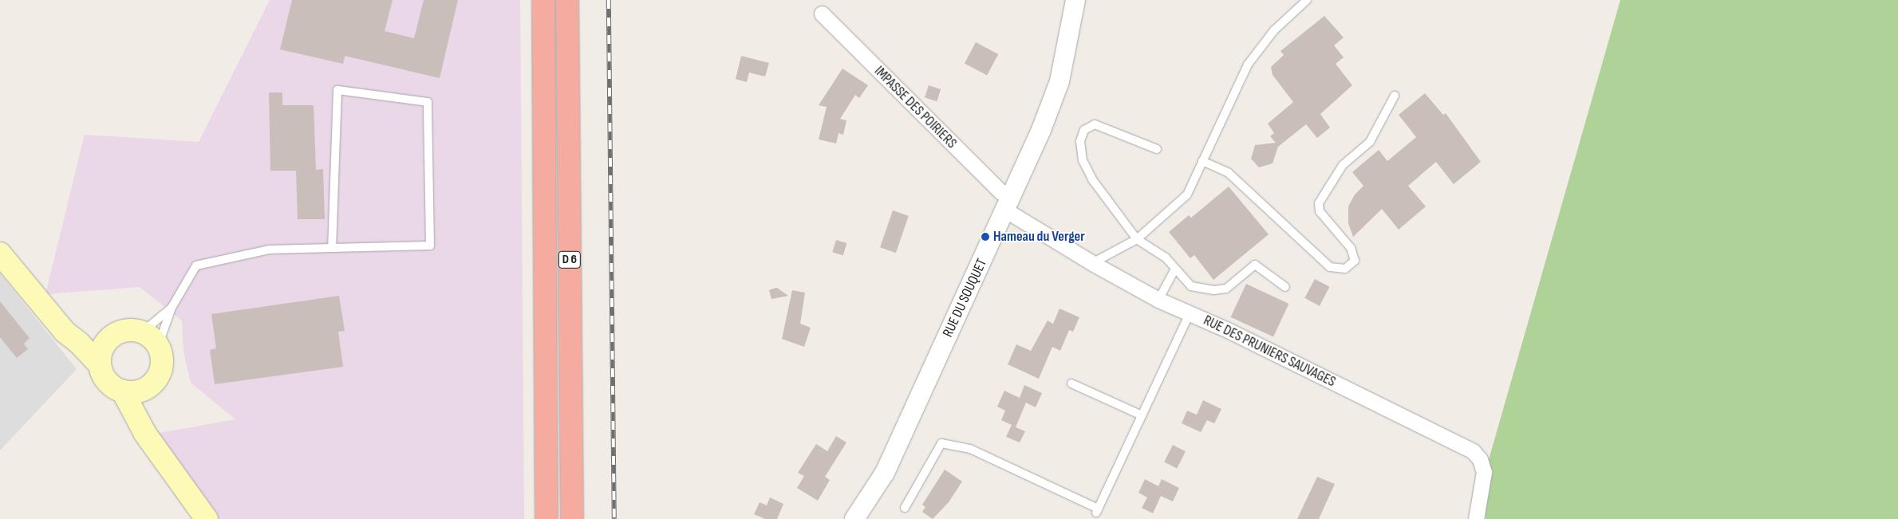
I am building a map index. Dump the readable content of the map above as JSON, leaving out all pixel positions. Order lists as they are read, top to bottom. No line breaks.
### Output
{"streets":{"highway":["D 6"],"street":["IMPASSE DES POIRIERS","RUE DU SOUQUET","RUE DES PRUNIERS SAUVAGES"]},"crossings":[["IMPASSE DES POIRIERS","RUE DU SOUQUET"],["IMPASSE DES POIRIERS","RUE DES PRUNIERS SAUVAGES"],["RUE DU SOUQUET","RUE DES PRUNIERS SAUVAGES"]],"places":["Hameau du Verger"]}
